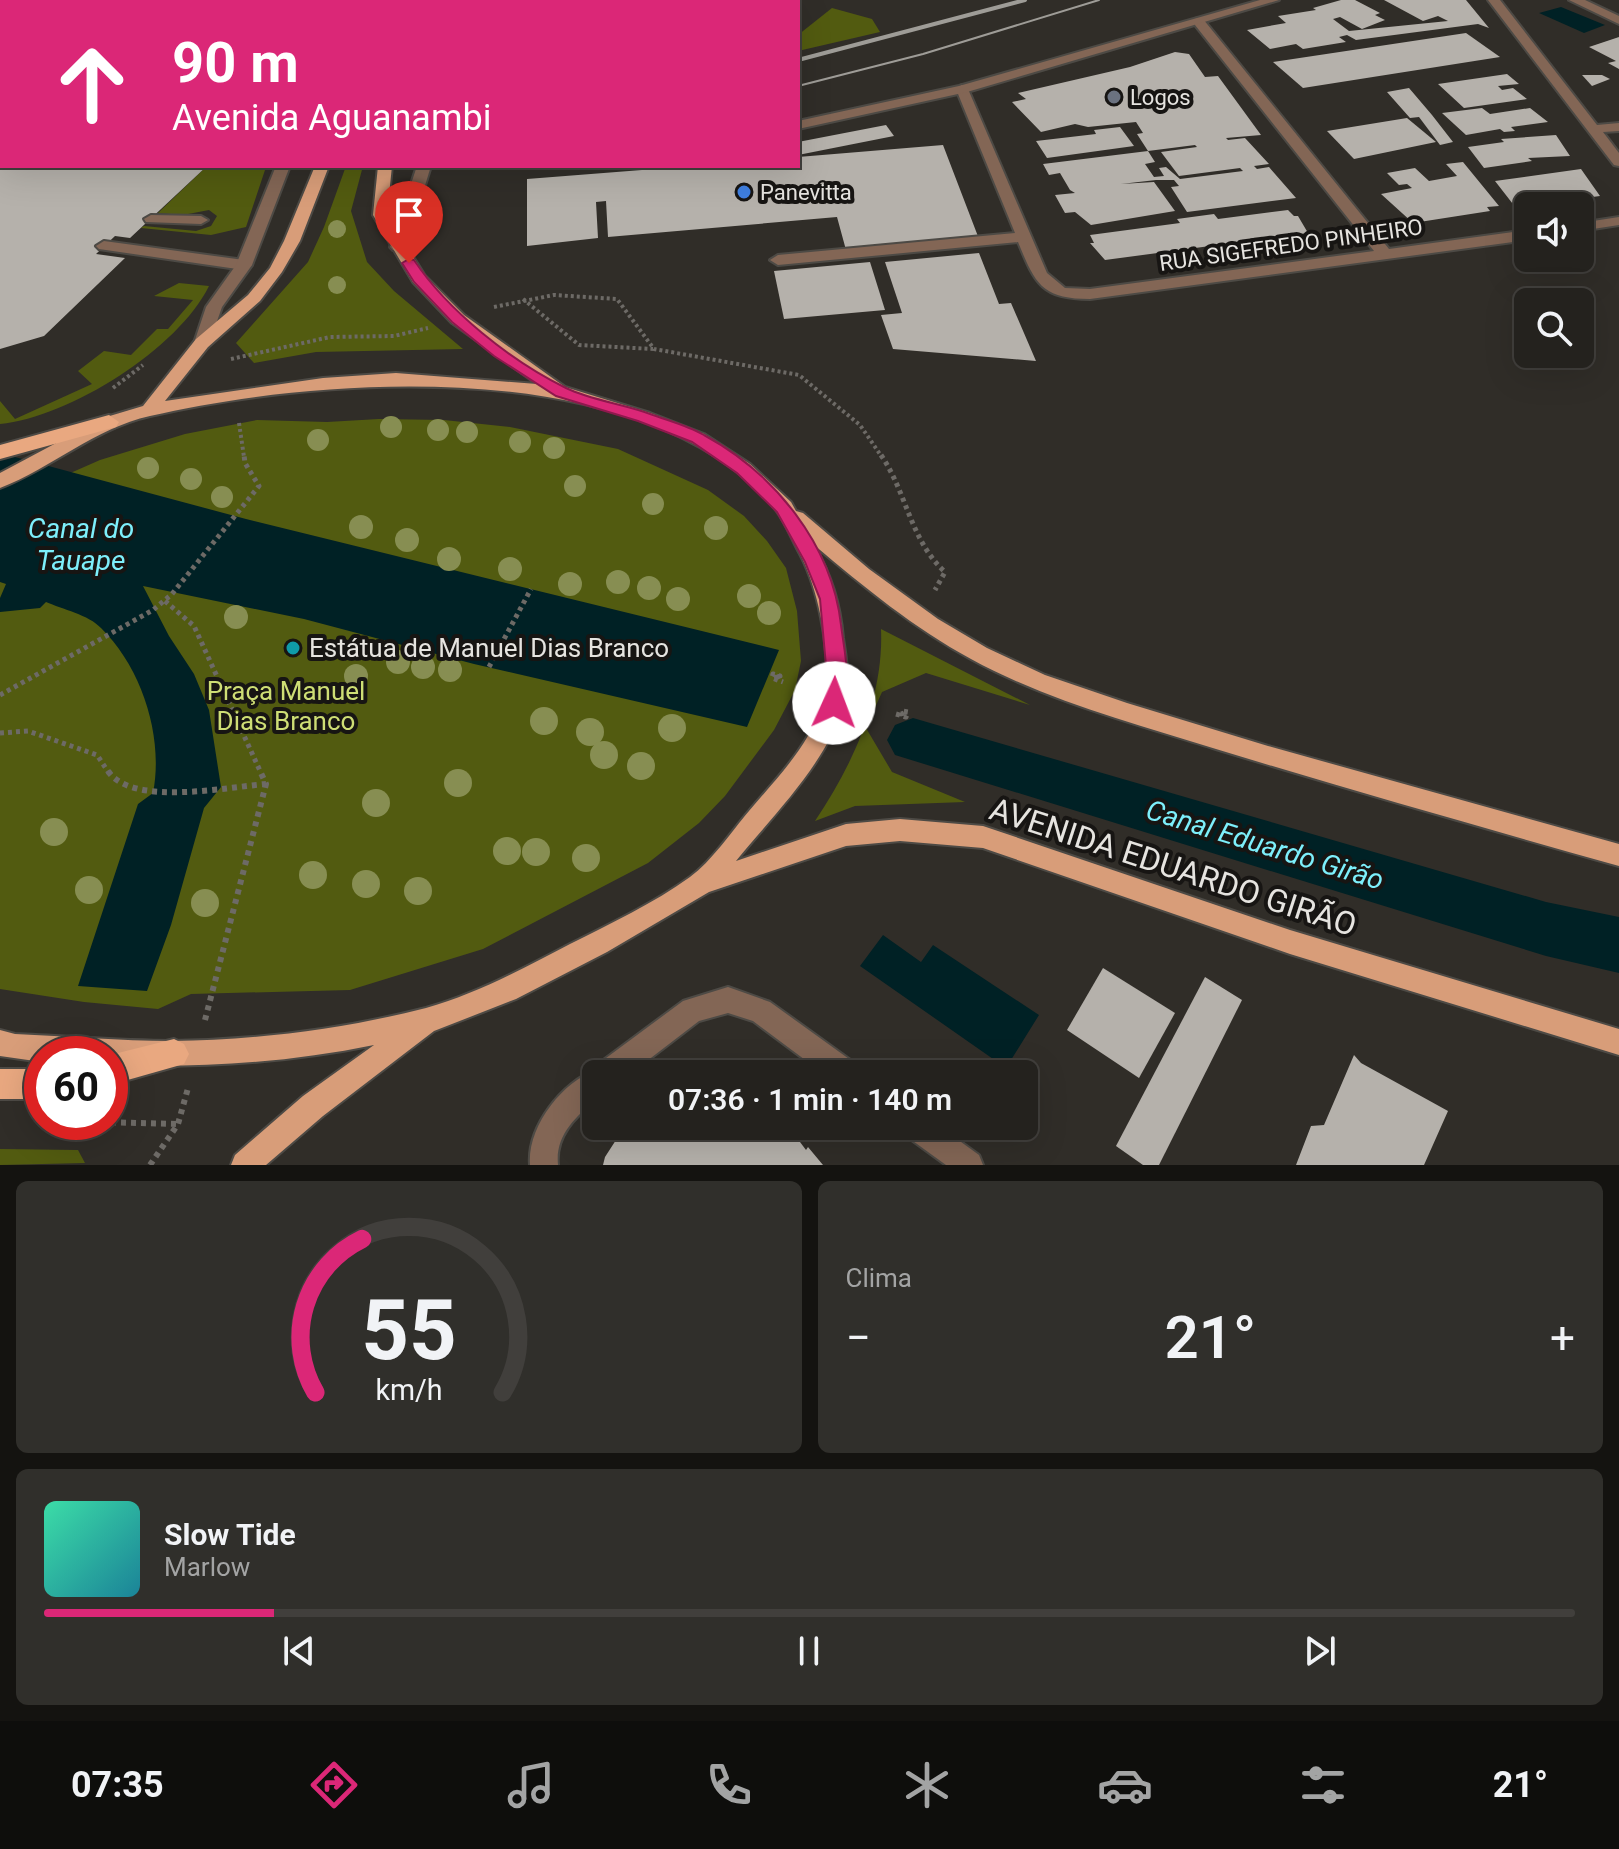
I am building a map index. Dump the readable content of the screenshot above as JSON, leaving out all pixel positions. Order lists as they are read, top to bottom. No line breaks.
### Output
{"streets":{"main road":["AVENIDA EDUARDO GIRÃO"],"street":["RUA SIGEFREDO PINHEIRO"]},"water":["Canal do Tauape","Canal Eduardo Girão"],"parks":["Praça Manuel Dias Branco"],"places":["Logos","Panevitta","Estátua de Manuel Dias Branco"],"page":{"turn":["90 m","Avenida Aguanambi"],"limit":"60","trip":"07:36 · 1 min · 140 m","tile":"Clima","heat":["−","21°","+"],"song":["Slow Tide","Marlow"],"tabs":["07:35","21°"],"gauge":["55","km/h"]}}
